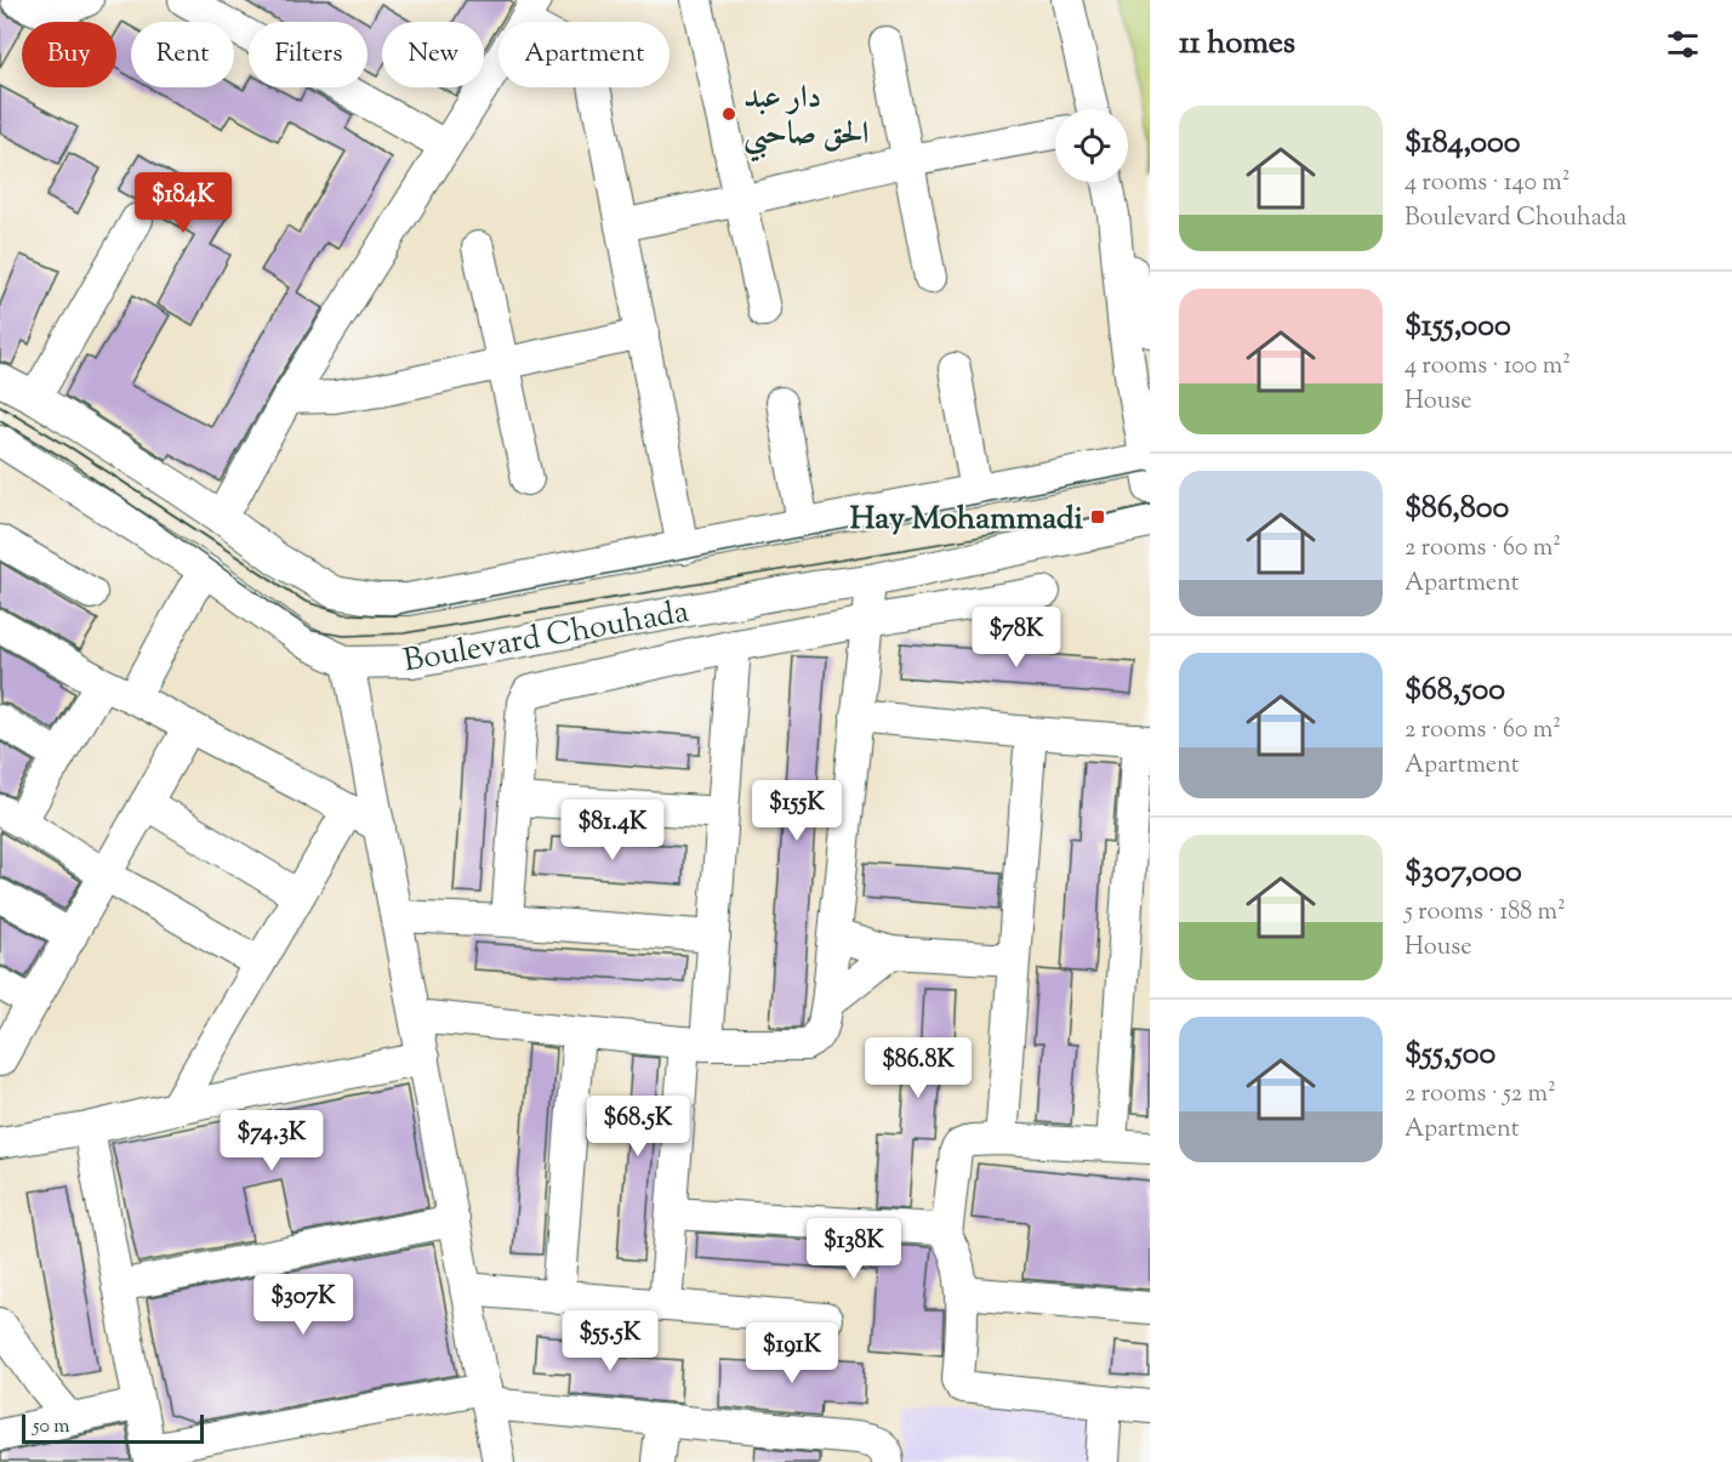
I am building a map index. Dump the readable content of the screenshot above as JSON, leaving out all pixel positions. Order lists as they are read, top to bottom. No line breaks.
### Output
{"streets":{"street":["Boulevard Chouhada"]},"places":{"other":["دار عبد الحق صاحبي"],"transit":["Hay Mohammadi"]},"scale_bar":"50 m","page":{"heading":"11 homes","chip":["Buy","Rent","Filters","New","Apartment"],"list":[{"name":"$184,000","note":"4 rooms · 140 m² · Boulevard Chouhada"},{"name":"$155,000","note":"4 rooms · 100 m² · House"},{"name":"$86,800","note":"2 rooms · 60 m² · Apartment"},{"name":"$68,500","note":"2 rooms · 60 m² · Apartment"},{"name":"$307,000","note":"5 rooms · 188 m² · House"},{"name":"$55,500","note":"2 rooms · 52 m² · Apartment"}],"price":["$184K","$78K","$155K","$81.4K","$86.8K","$68.5K","$74.3K","$138K","$307K","$55.5K","$191K"],"scale":"50 m"}}
